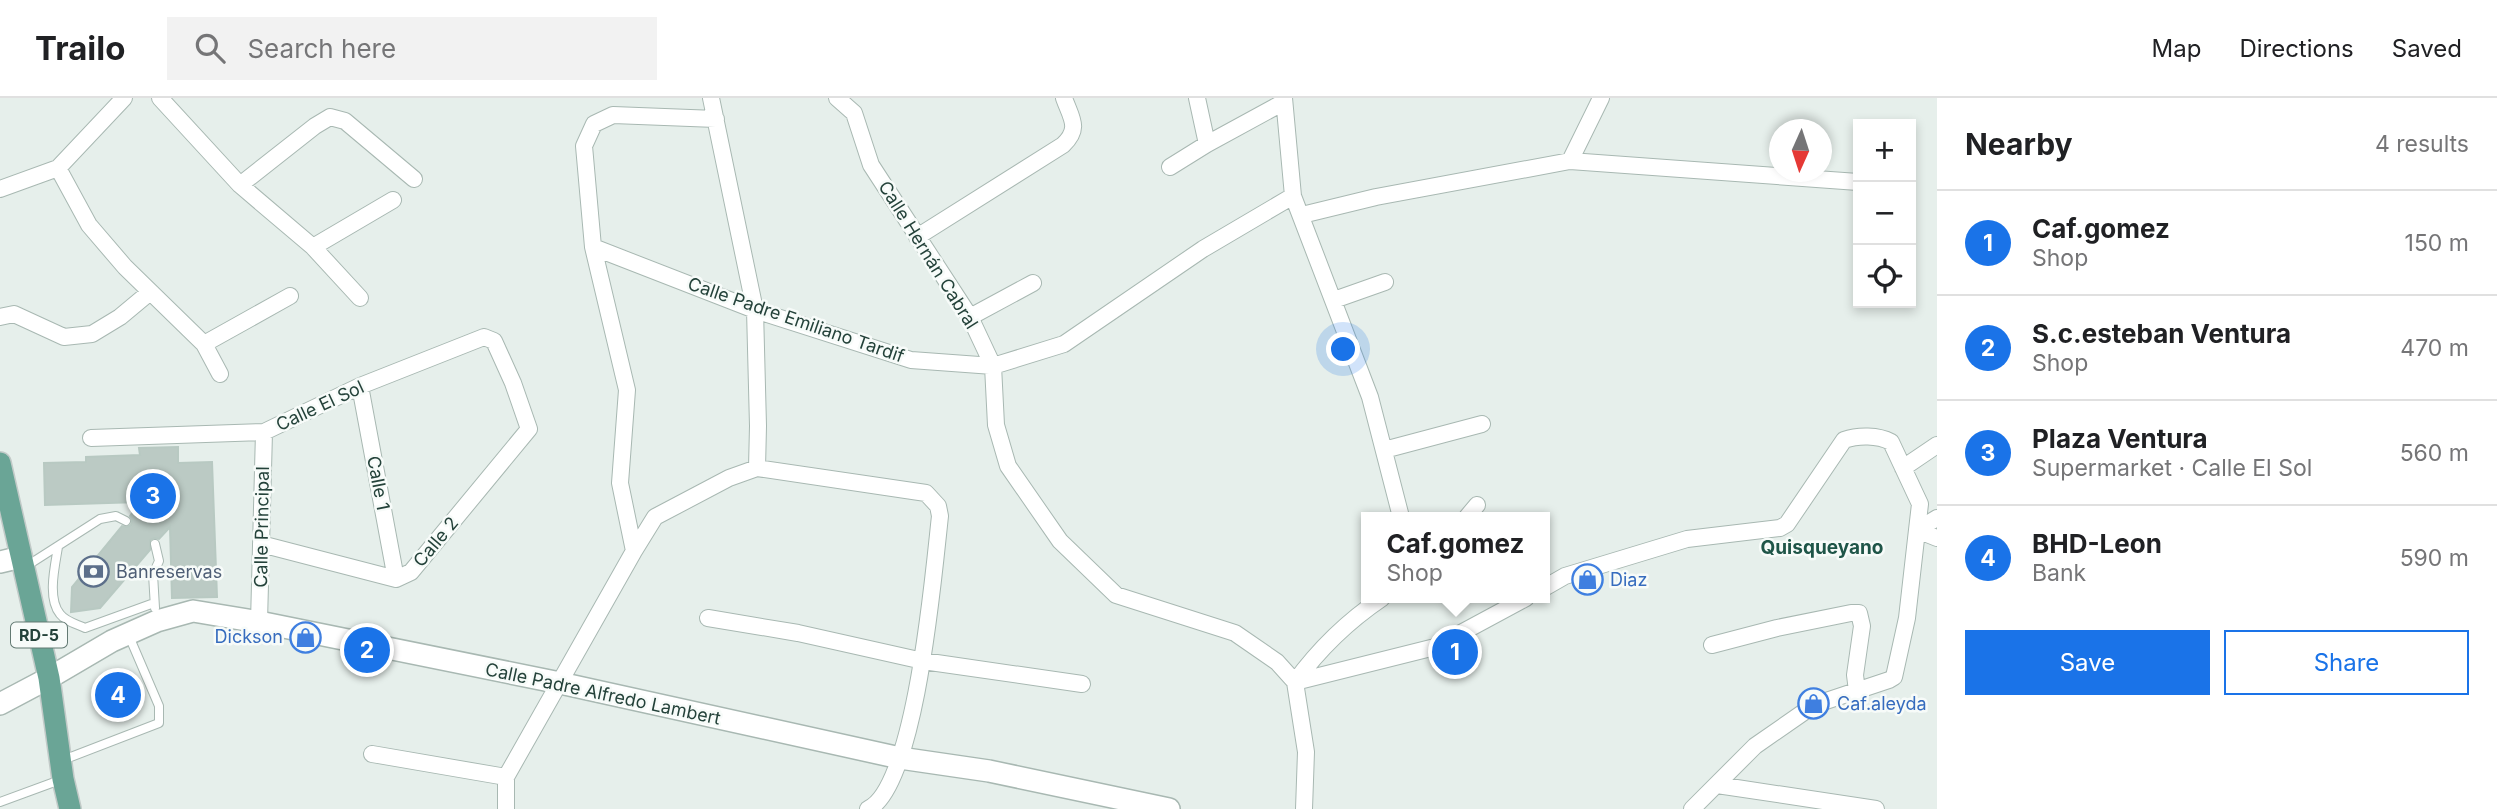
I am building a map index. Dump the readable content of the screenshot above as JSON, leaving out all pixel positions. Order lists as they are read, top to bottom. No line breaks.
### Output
{"streets":{"main road":["RD-5"],"street":["Calle Hernán Cabral","Calle Padre Emiliano Tardif","Calle El Sol","Calle 1","Calle Principal","Calle 2","Calle Padre Alfredo Lambert"]},"crossings":[["Calle Hernán Cabral","Calle Padre Emiliano Tardif"],["Calle El Sol","Calle 1"],["Calle El Sol","Calle Principal"],["Calle El Sol","Calle 2"],["Calle 1","Calle 2"],["Calle Principal","Calle 2"],["Calle Principal","Calle Padre Alfredo Lambert"],["RD-5","Calle Padre Alfredo Lambert"]],"districts":["Quisqueyano"],"places":{"bank":["Banreservas"],"shop":["Diaz","Dickson","Caf.aleyda"]},"north":"bottom","page":{"header":"Trailo","search":"Search here","nav":["Map","Directions","Saved"],"heading":["Nearby","4 results"],"map_buttons":["+","−"],"list":[{"mark":"1","name":"Caf.gomez","note":"Shop","value":"150 m"},{"mark":"2","name":"S.c.esteban Ventura","note":"Shop","value":"470 m"},{"mark":"3","name":"Plaza Ventura","note":"Supermarket · Calle El Sol","value":"560 m"},{"mark":"4","name":"BHD-Leon","note":"Bank","value":"590 m"}],"pins":["3","2","1","4"],"popup":["Caf.gomez","Shop"],"buttons":["Save","Share"]}}
